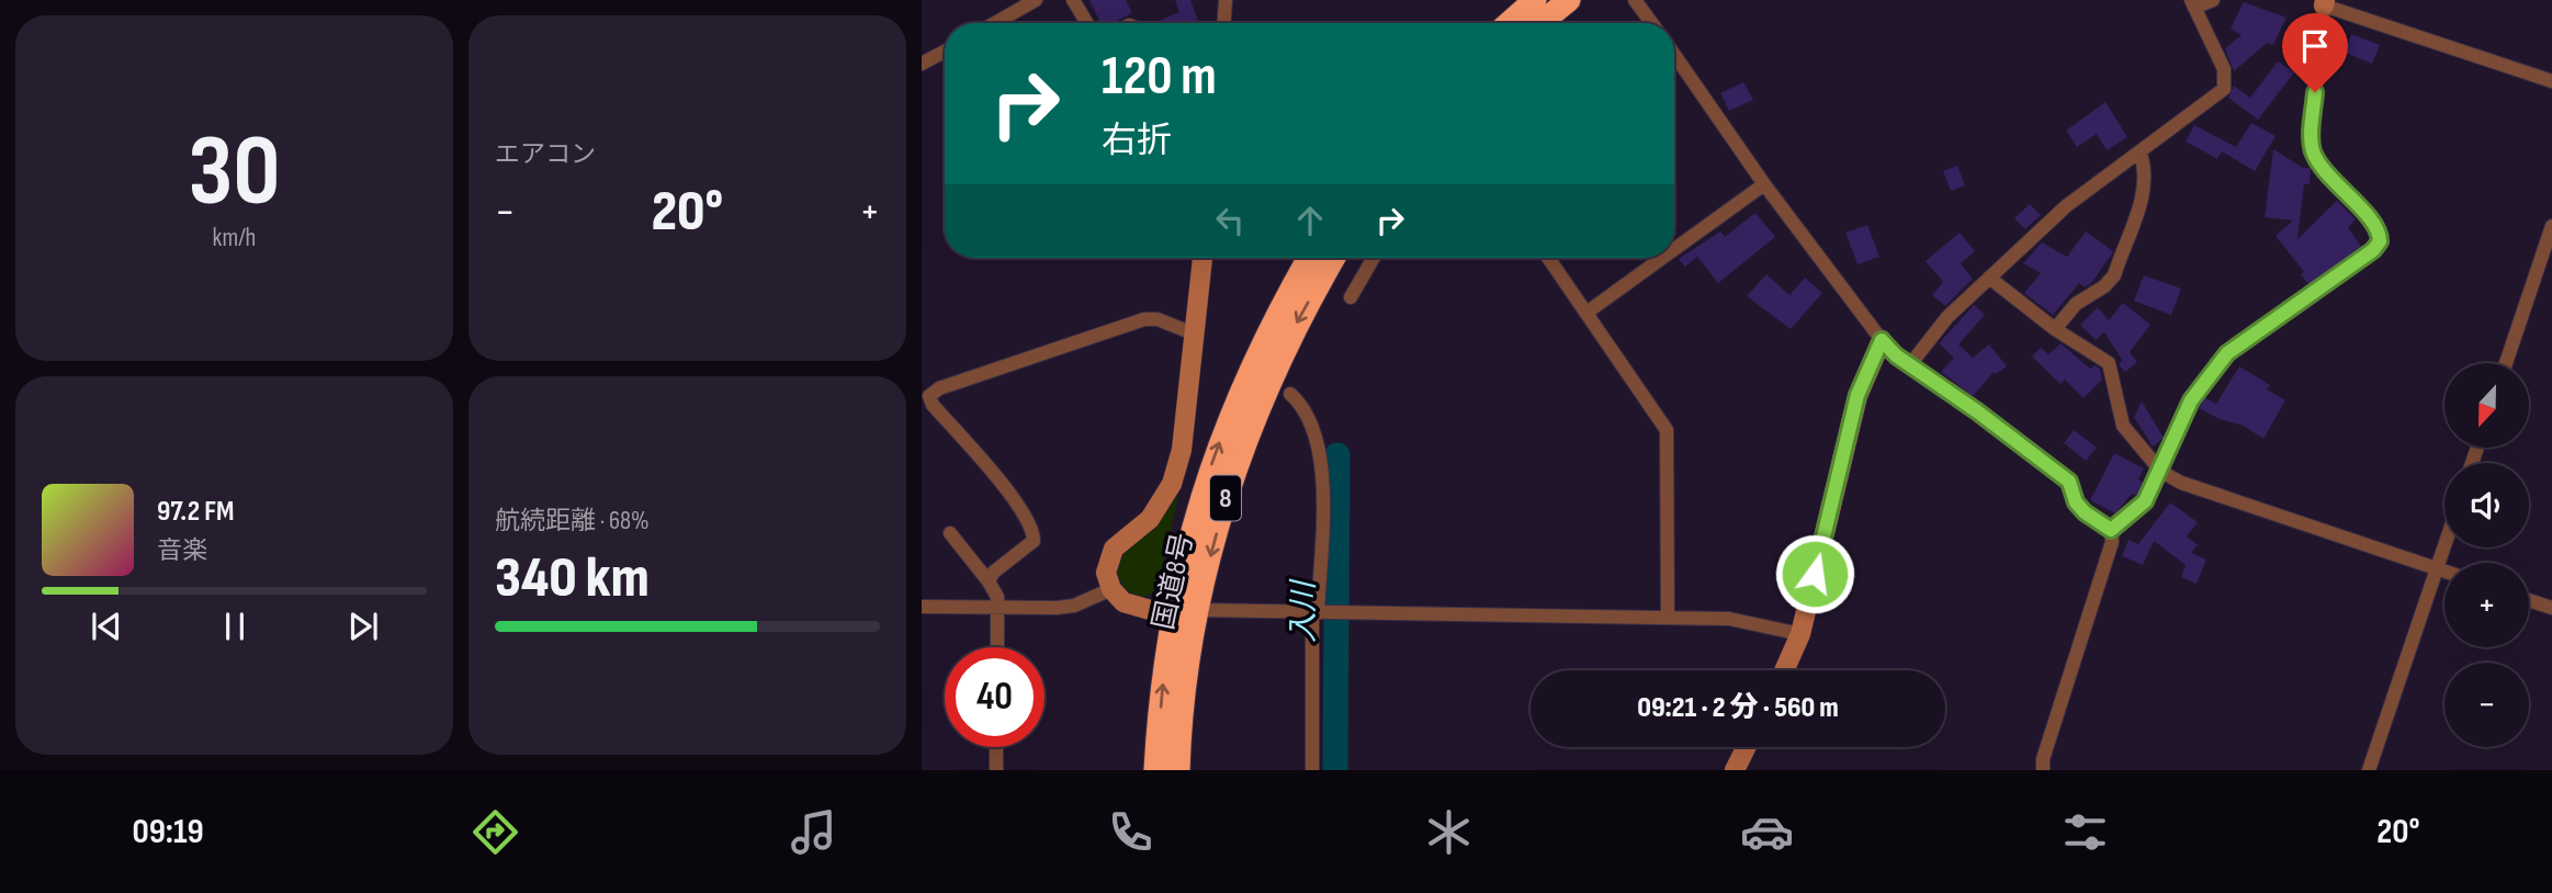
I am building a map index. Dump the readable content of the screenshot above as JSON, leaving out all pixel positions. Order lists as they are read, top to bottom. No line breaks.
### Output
{"streets":{"highway":["8","国道8号"]},"water":["入川"],"north":"bottom","page":{"tile":[["30","km/h"],"エアコン",["航続距離 · 68%","340 km"]],"turn":["120 m","右折"],"heat":["−","20°","+"],"map_buttons":["+","−"],"song":["97.2 FM","音楽"],"limit":"40","trip":"09:21 · 2 分 · 560 m","tabs":["09:19","20°"]}}
